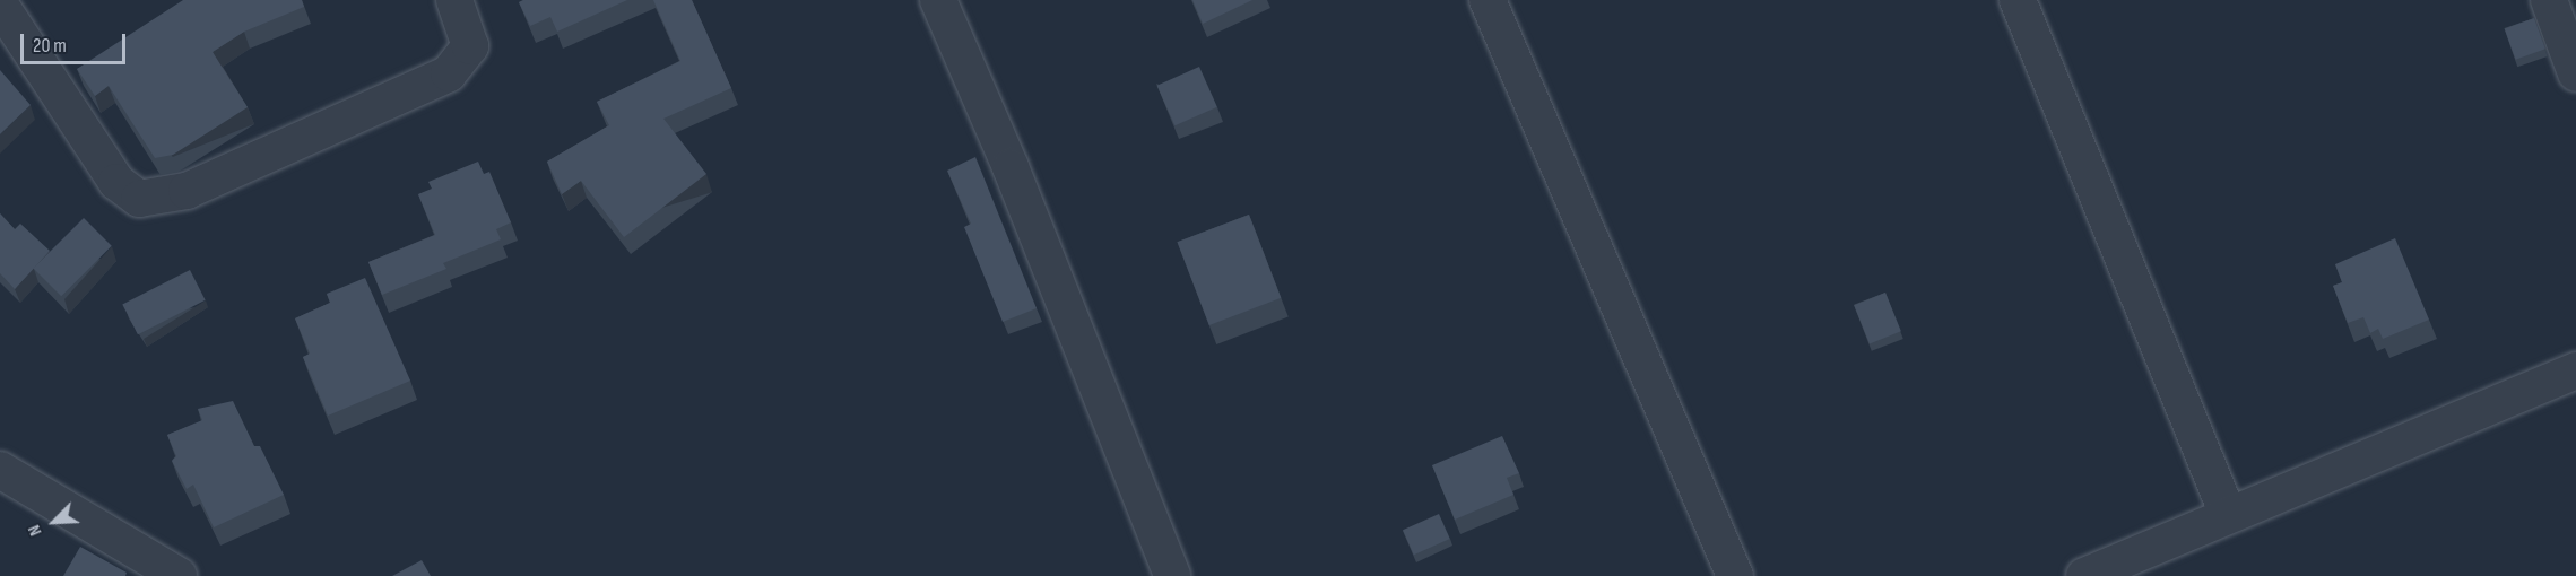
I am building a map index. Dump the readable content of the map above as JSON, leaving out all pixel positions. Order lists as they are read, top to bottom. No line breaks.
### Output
{"scale_bar":"20 m","north":"bottom left"}
